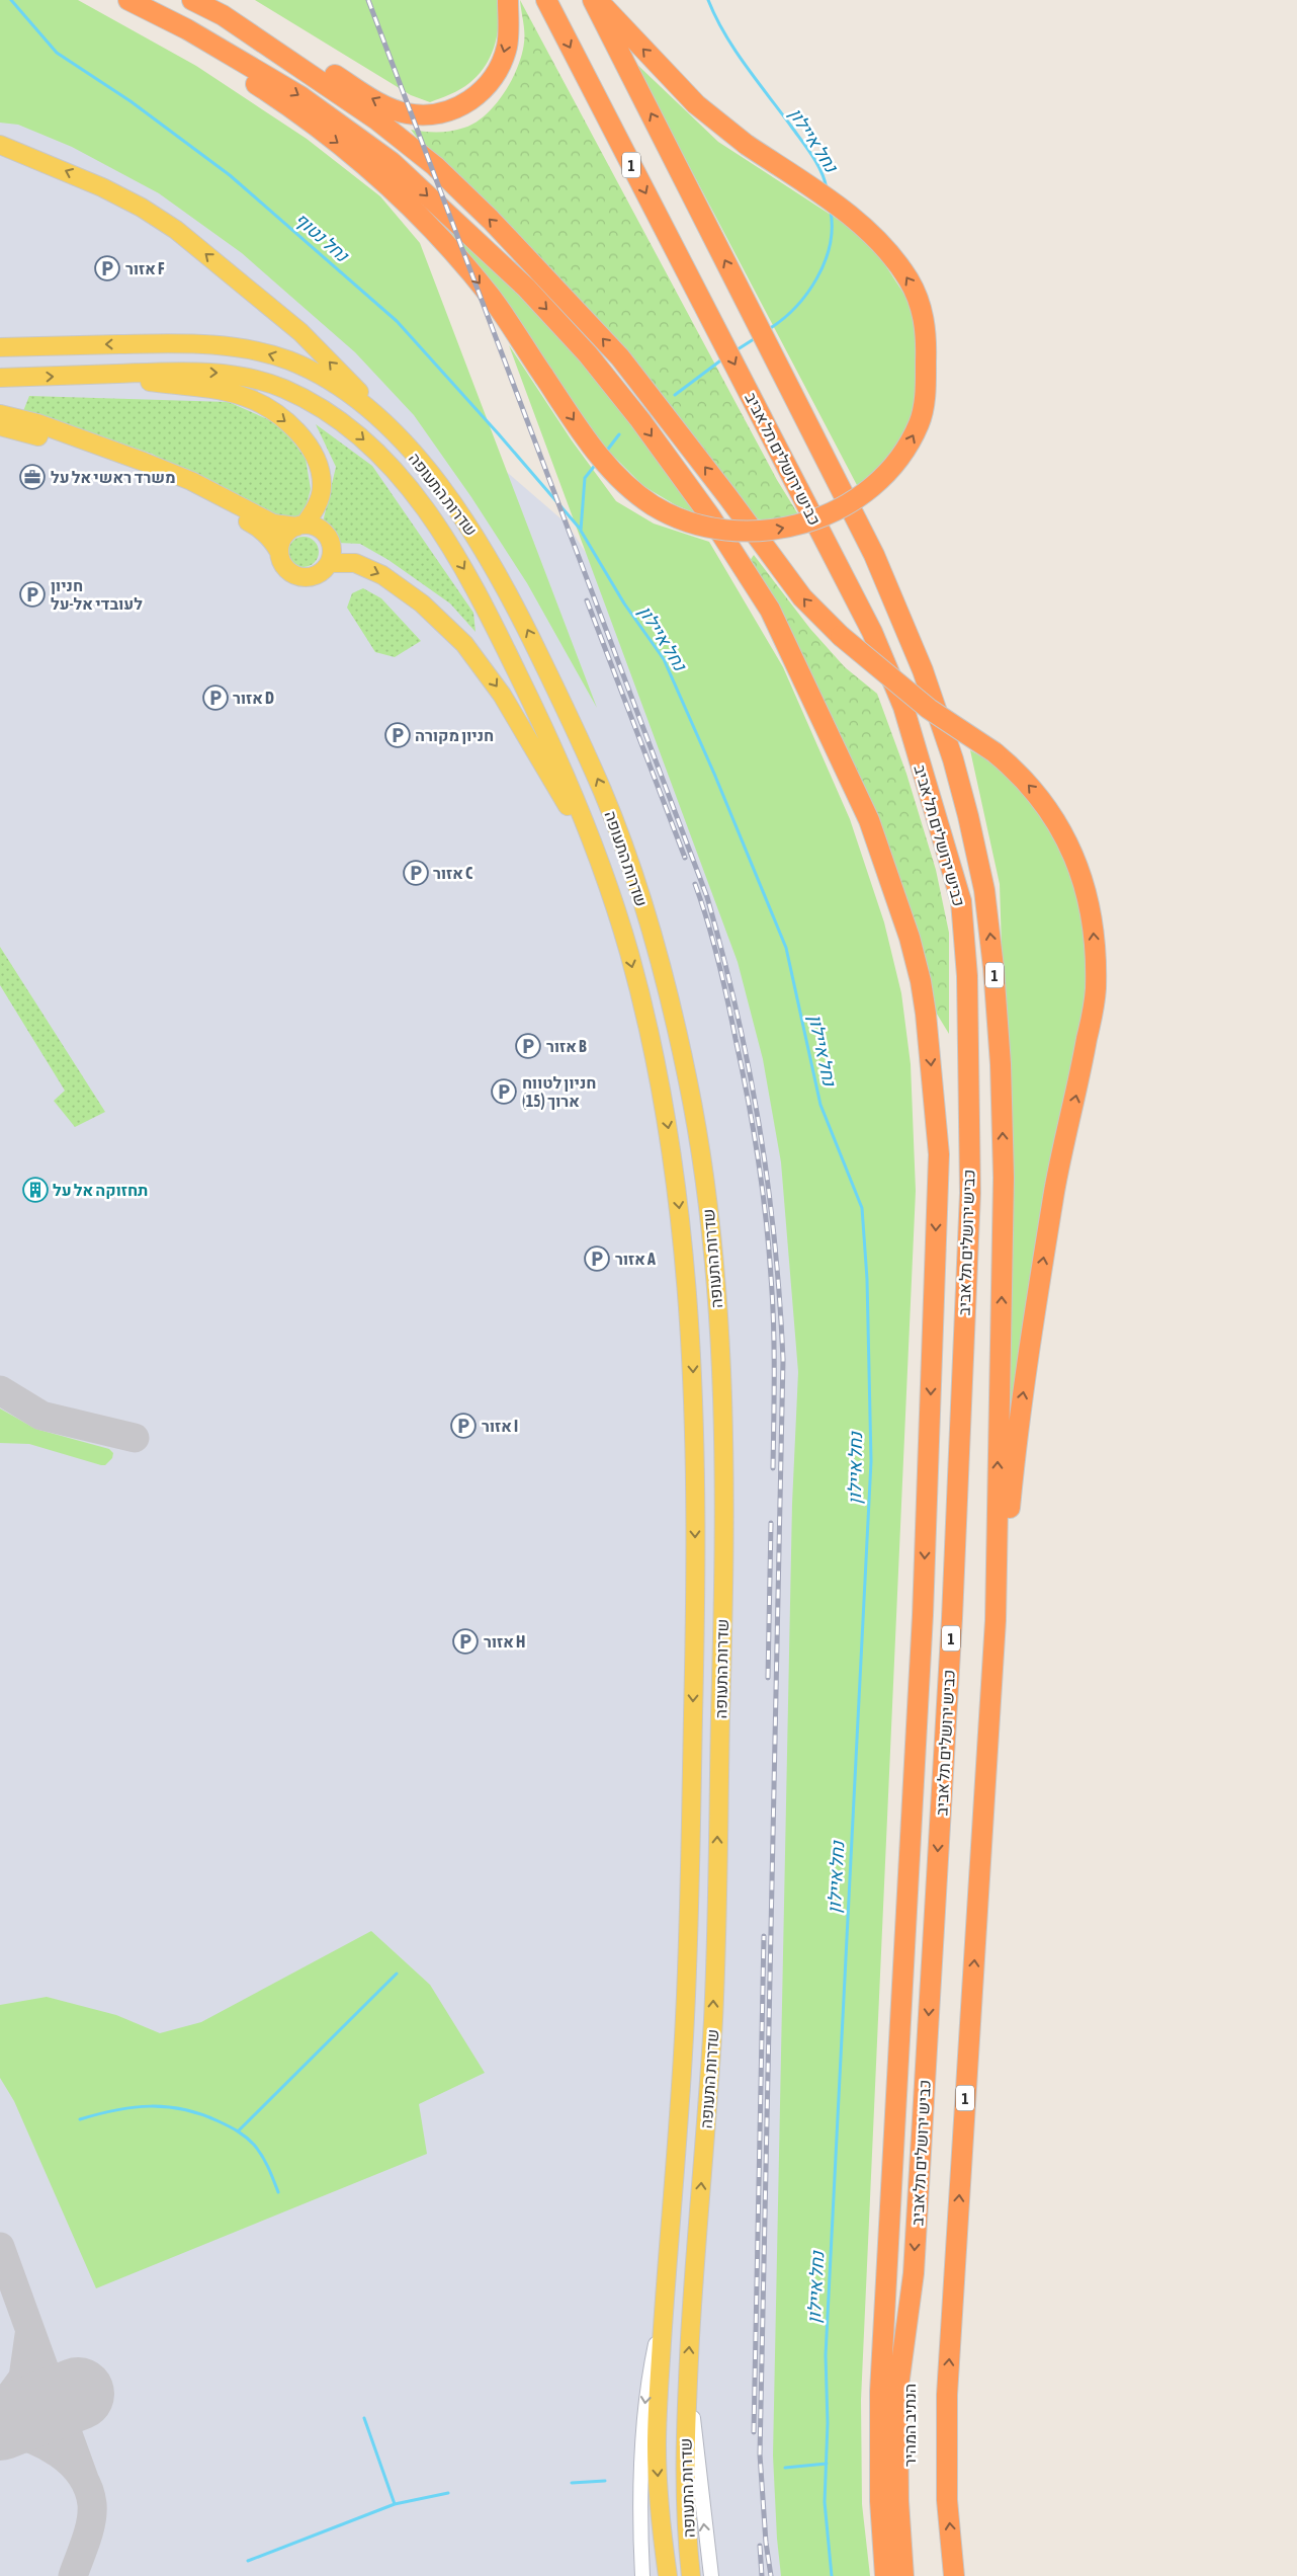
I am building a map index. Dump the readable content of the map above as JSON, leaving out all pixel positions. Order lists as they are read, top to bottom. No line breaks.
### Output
{"streets":{"highway":["1","כביש ירושלים תל אביב","הנתיב המהיר"],"main road":["שדרות התעופה"]},"crossings":[["כביש ירושלים תל אביב","הנתיב המהיר"]],"water":["נחל איילון","נחל נטוף"],"places":{"parking":["אזור F","חניון לעובדי אל-על","אזור D","חניון מקורה","אזור C","אזור B","חניון לטווח ארוך (15)","אזור A","אזור I","אזור H"],"office":["משרד ראשי אל על"],"building":["תחזוקה אל על"]}}
